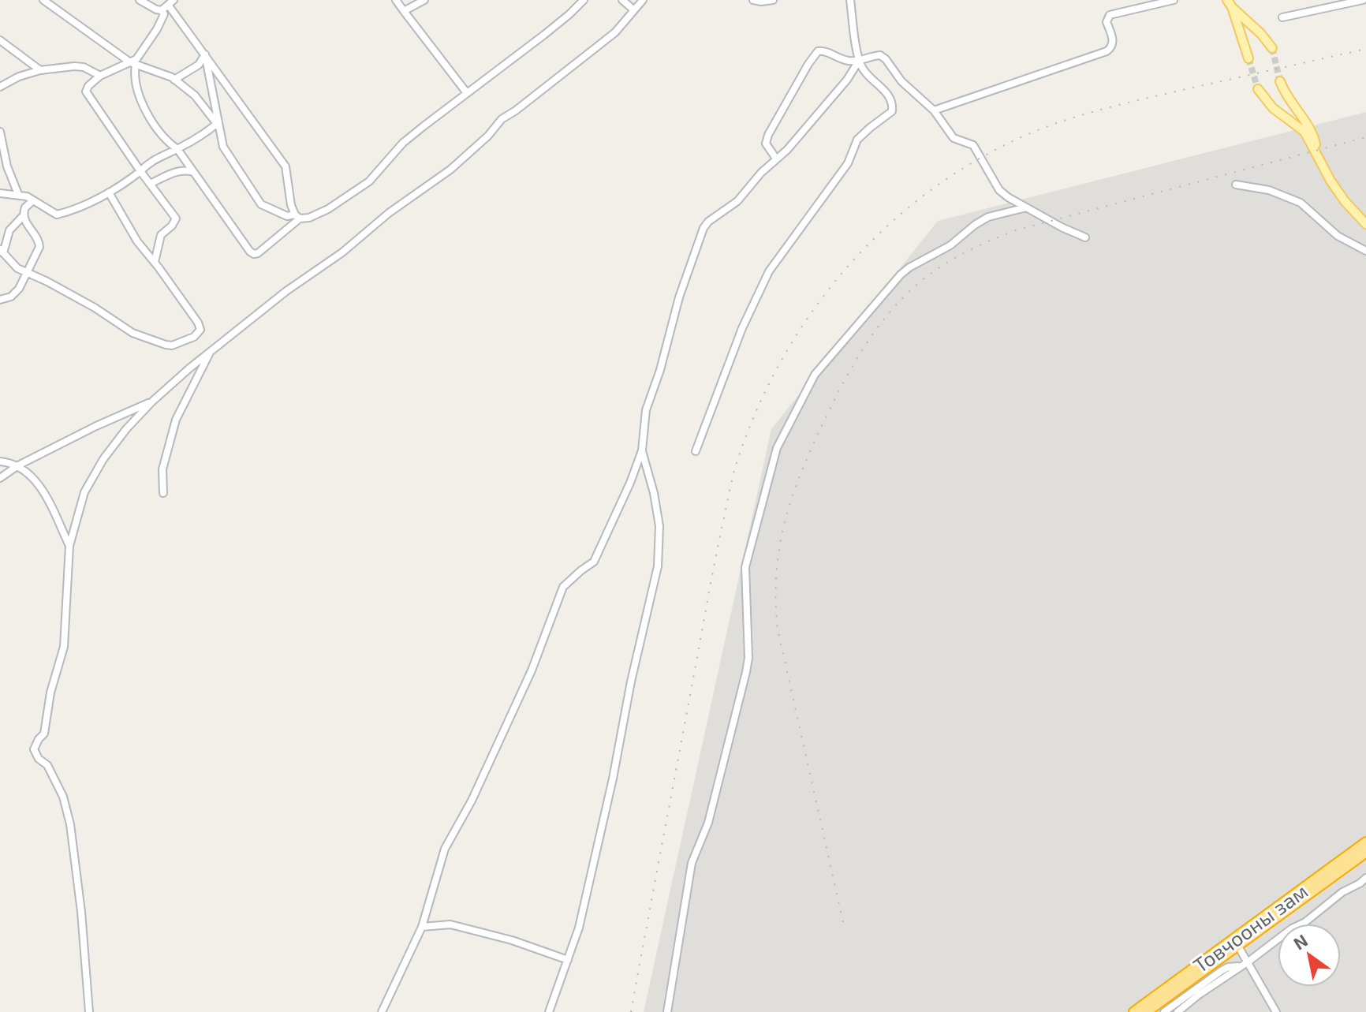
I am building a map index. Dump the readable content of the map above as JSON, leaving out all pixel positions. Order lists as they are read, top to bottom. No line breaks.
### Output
{"streets":{"highway":["Товчооны зам"]},"north":"top left"}
